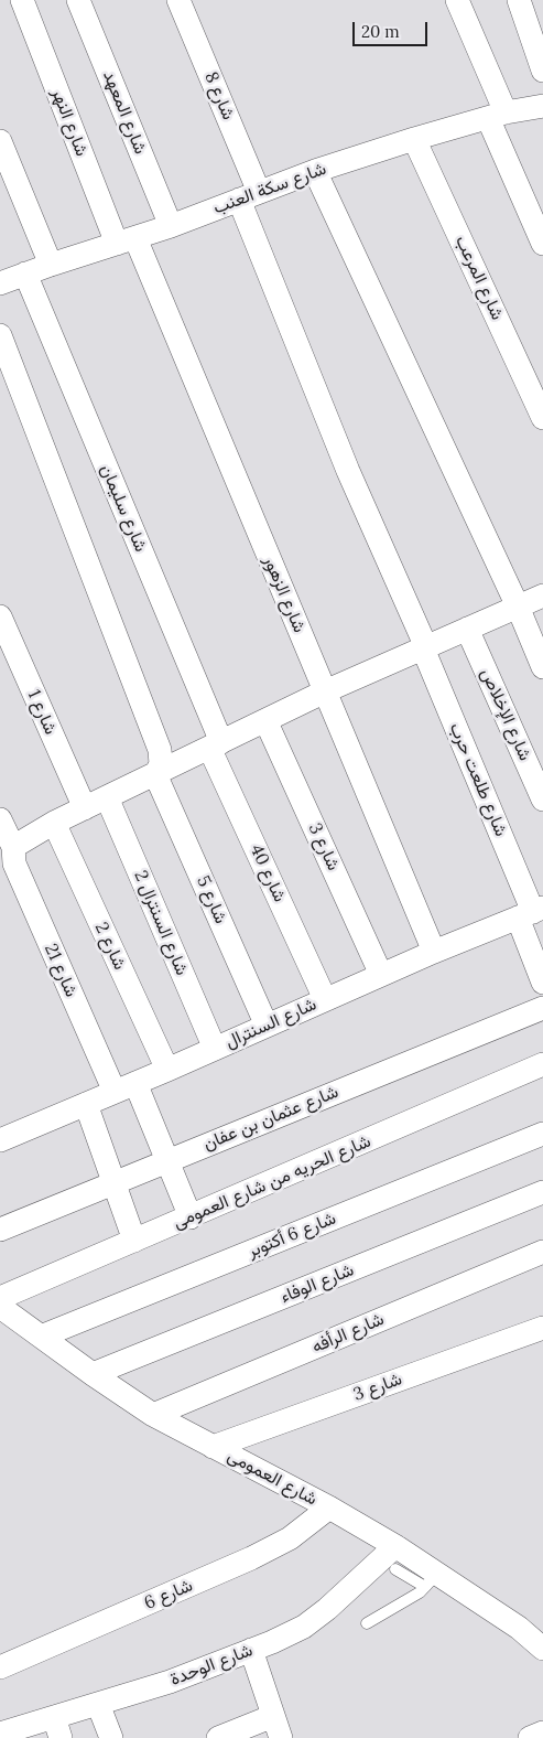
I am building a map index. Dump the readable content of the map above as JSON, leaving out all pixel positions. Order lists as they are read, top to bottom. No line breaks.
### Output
{"streets":{"street":["شارع 8","شارع المعهد","شارع النهر","شارع سكة العنب","شارع المرعب","شارع سليمان","شارع الزهور","شارع 1","شارع الإخلاص","شارع طلعت حرب","شارع 3","شارع 40","شارع 5","شارع السنترال 2","شارع 2","شارع 21","شارع السنترال","شارع عثمان بن عفان","شارع الحريه من شارع العمومى","شارع 6 أكتوبر","شارع الوفاء","شارع الرأفه","شارع العمومى","شارع 6","شارع الوحدة"]},"crossings":[["شارع 8","شارع سكة العنب"],["شارع 8","شارع طلعت حرب"],["شارع المعهد","شارع سكة العنب"],["شارع النهر","شارع سكة العنب"],["شارع النهر","شارع الزهور"],["شارع سكة العنب","شارع المرعب"],["شارع سكة العنب","شارع سليمان"],["شارع سكة العنب","شارع الزهور"],["شارع سليمان","شارع 40"],["شارع الزهور","شارع السنترال"],["شارع طلعت حرب","شارع السنترال"],["شارع 3","شارع السنترال"],["شارع 3","شارع العمومى"],["شارع 40","شارع السنترال"],["شارع 5","شارع السنترال"],["شارع السنترال 2","شارع السنترال"],["شارع 2","شارع السنترال"],["شارع 21","شارع السنترال"],["شارع 21","شارع عثمان بن عفان"],["شارع 21","شارع الحريه من شارع العمومى"],["شارع 6 أكتوبر","شارع العمومى"],["شارع الوفاء","شارع العمومى"],["شارع الرأفه","شارع العمومى"],["شارع العمومى","شارع 6"],["شارع العمومى","شارع الوحدة"]],"scale_bar":"20 m"}
